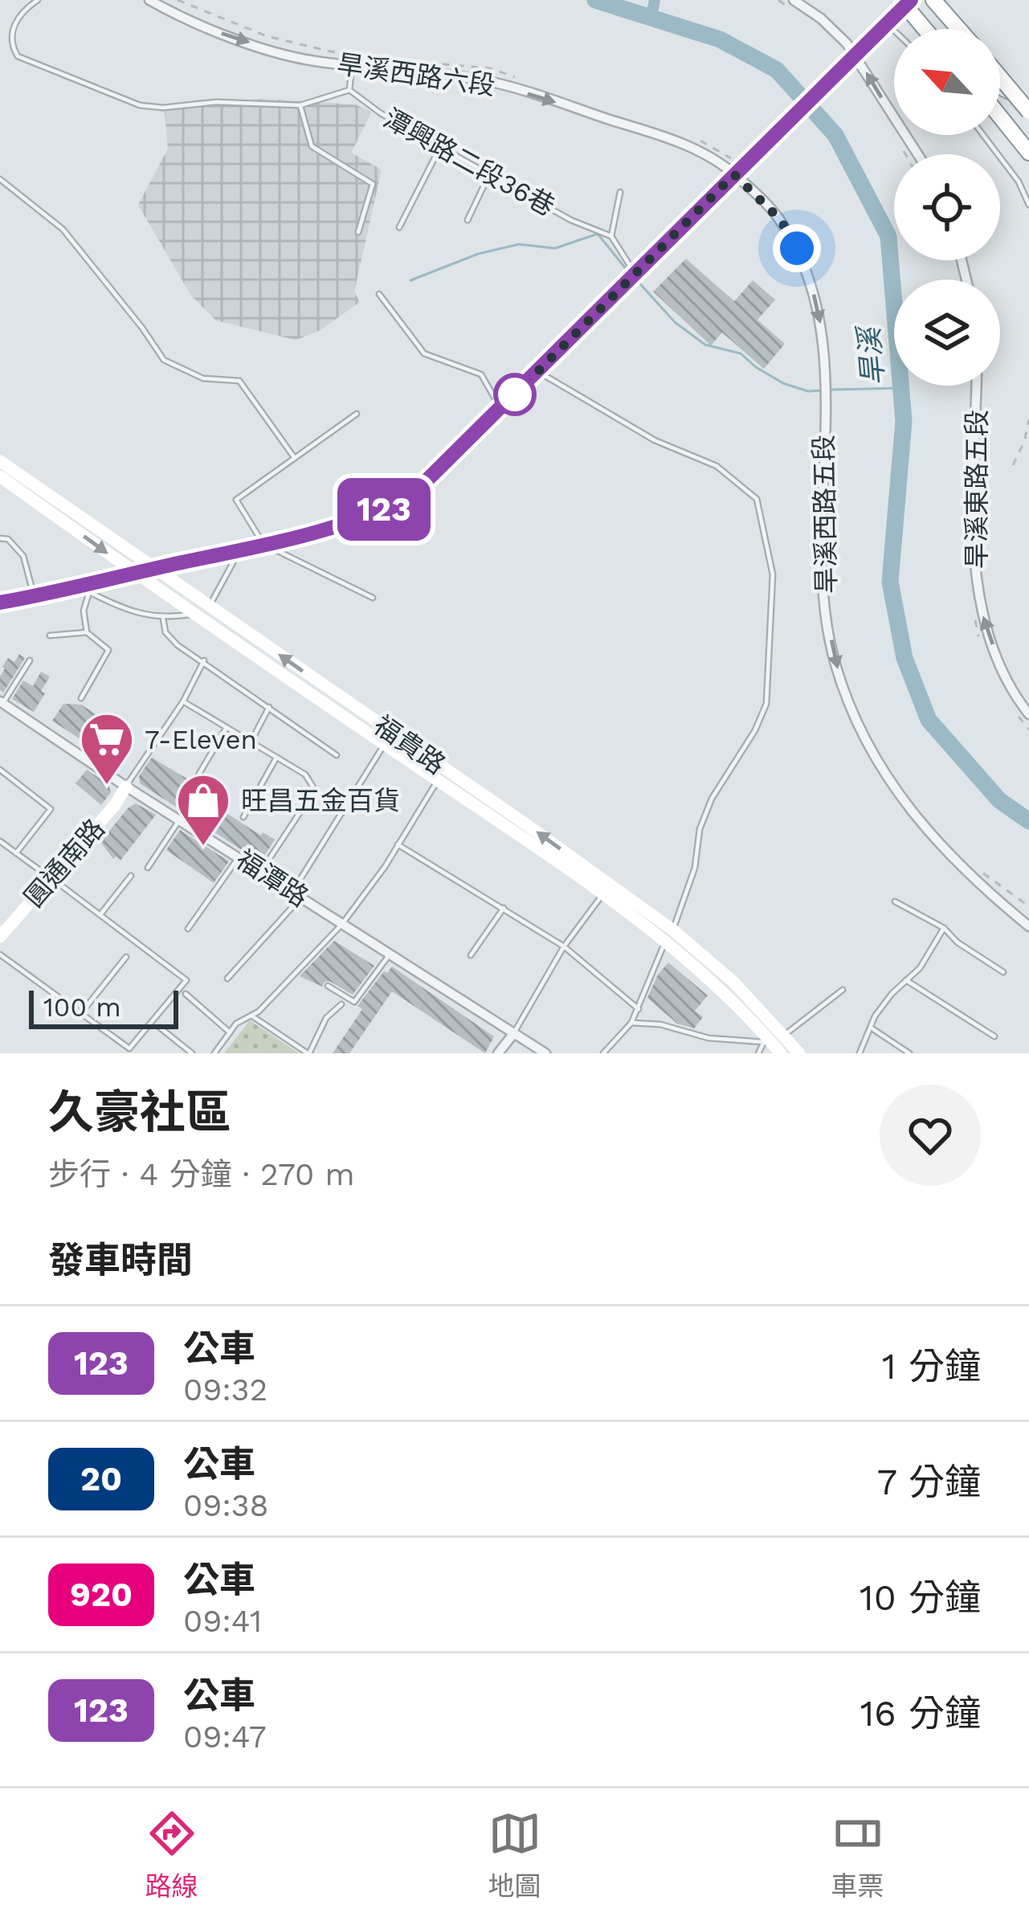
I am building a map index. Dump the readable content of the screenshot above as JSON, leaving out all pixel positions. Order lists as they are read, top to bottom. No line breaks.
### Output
{"streets":{"street":["旱溪西路六段","旱溪東路五段","旱溪西路五段","福貴路","圓通南路","福潭路"],"lane":["潭興路二段36巷"]},"crossings":[["旱溪西路六段","旱溪西路五段"],["圓通南路","福潭路"]],"one_way":["旱溪西路六段","旱溪東路五段","旱溪西路五段"],"water":["旱溪"],"places":{"supermarket":["7-Eleven"],"shop":["旺昌五金百貨"]},"lines":["bus line 123"],"scale_bar":"100 m","north":"top left","page":{"on_map":"123","scale":"100 m","heading":[["久豪社區","步行 · 4 分鐘 · 270 m"],"發車時間"],"list":[{"mark":"123","name":"公車","note":"09:32","value":"1 分鐘"},{"mark":"20","name":"公車","note":"09:38","value":"7 分鐘"},{"mark":"920","name":"公車","note":"09:41","value":"10 分鐘"},{"mark":"123","name":"公車","note":"09:47","value":"16 分鐘"}],"tabs":["路線","地圖","車票"]}}
